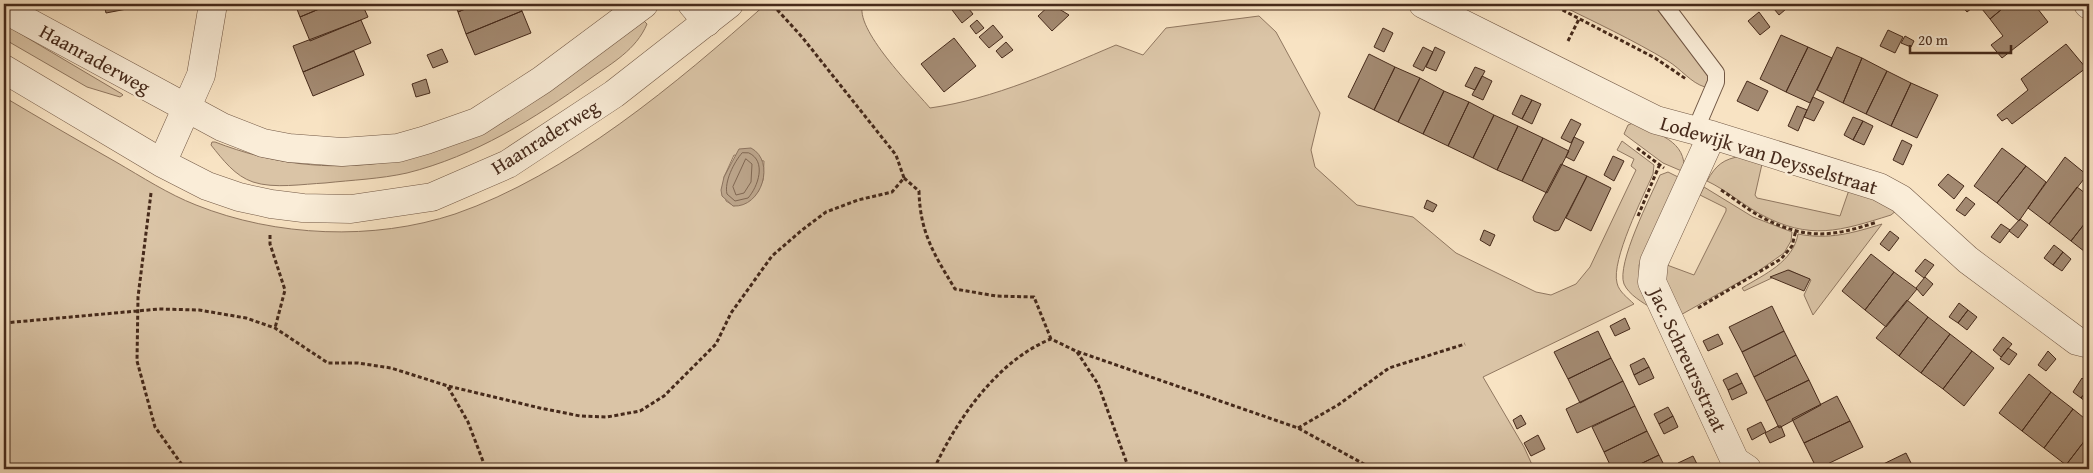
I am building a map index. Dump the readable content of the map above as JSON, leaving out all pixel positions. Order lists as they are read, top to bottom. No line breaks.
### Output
{"streets":{"street":["Haanraderweg","Lodewijk van Deysselstraat","Jac. Schreursstraat"]},"crossings":[["Lodewijk van Deysselstraat","Jac. Schreursstraat"]],"scale_bar":"20 m"}
